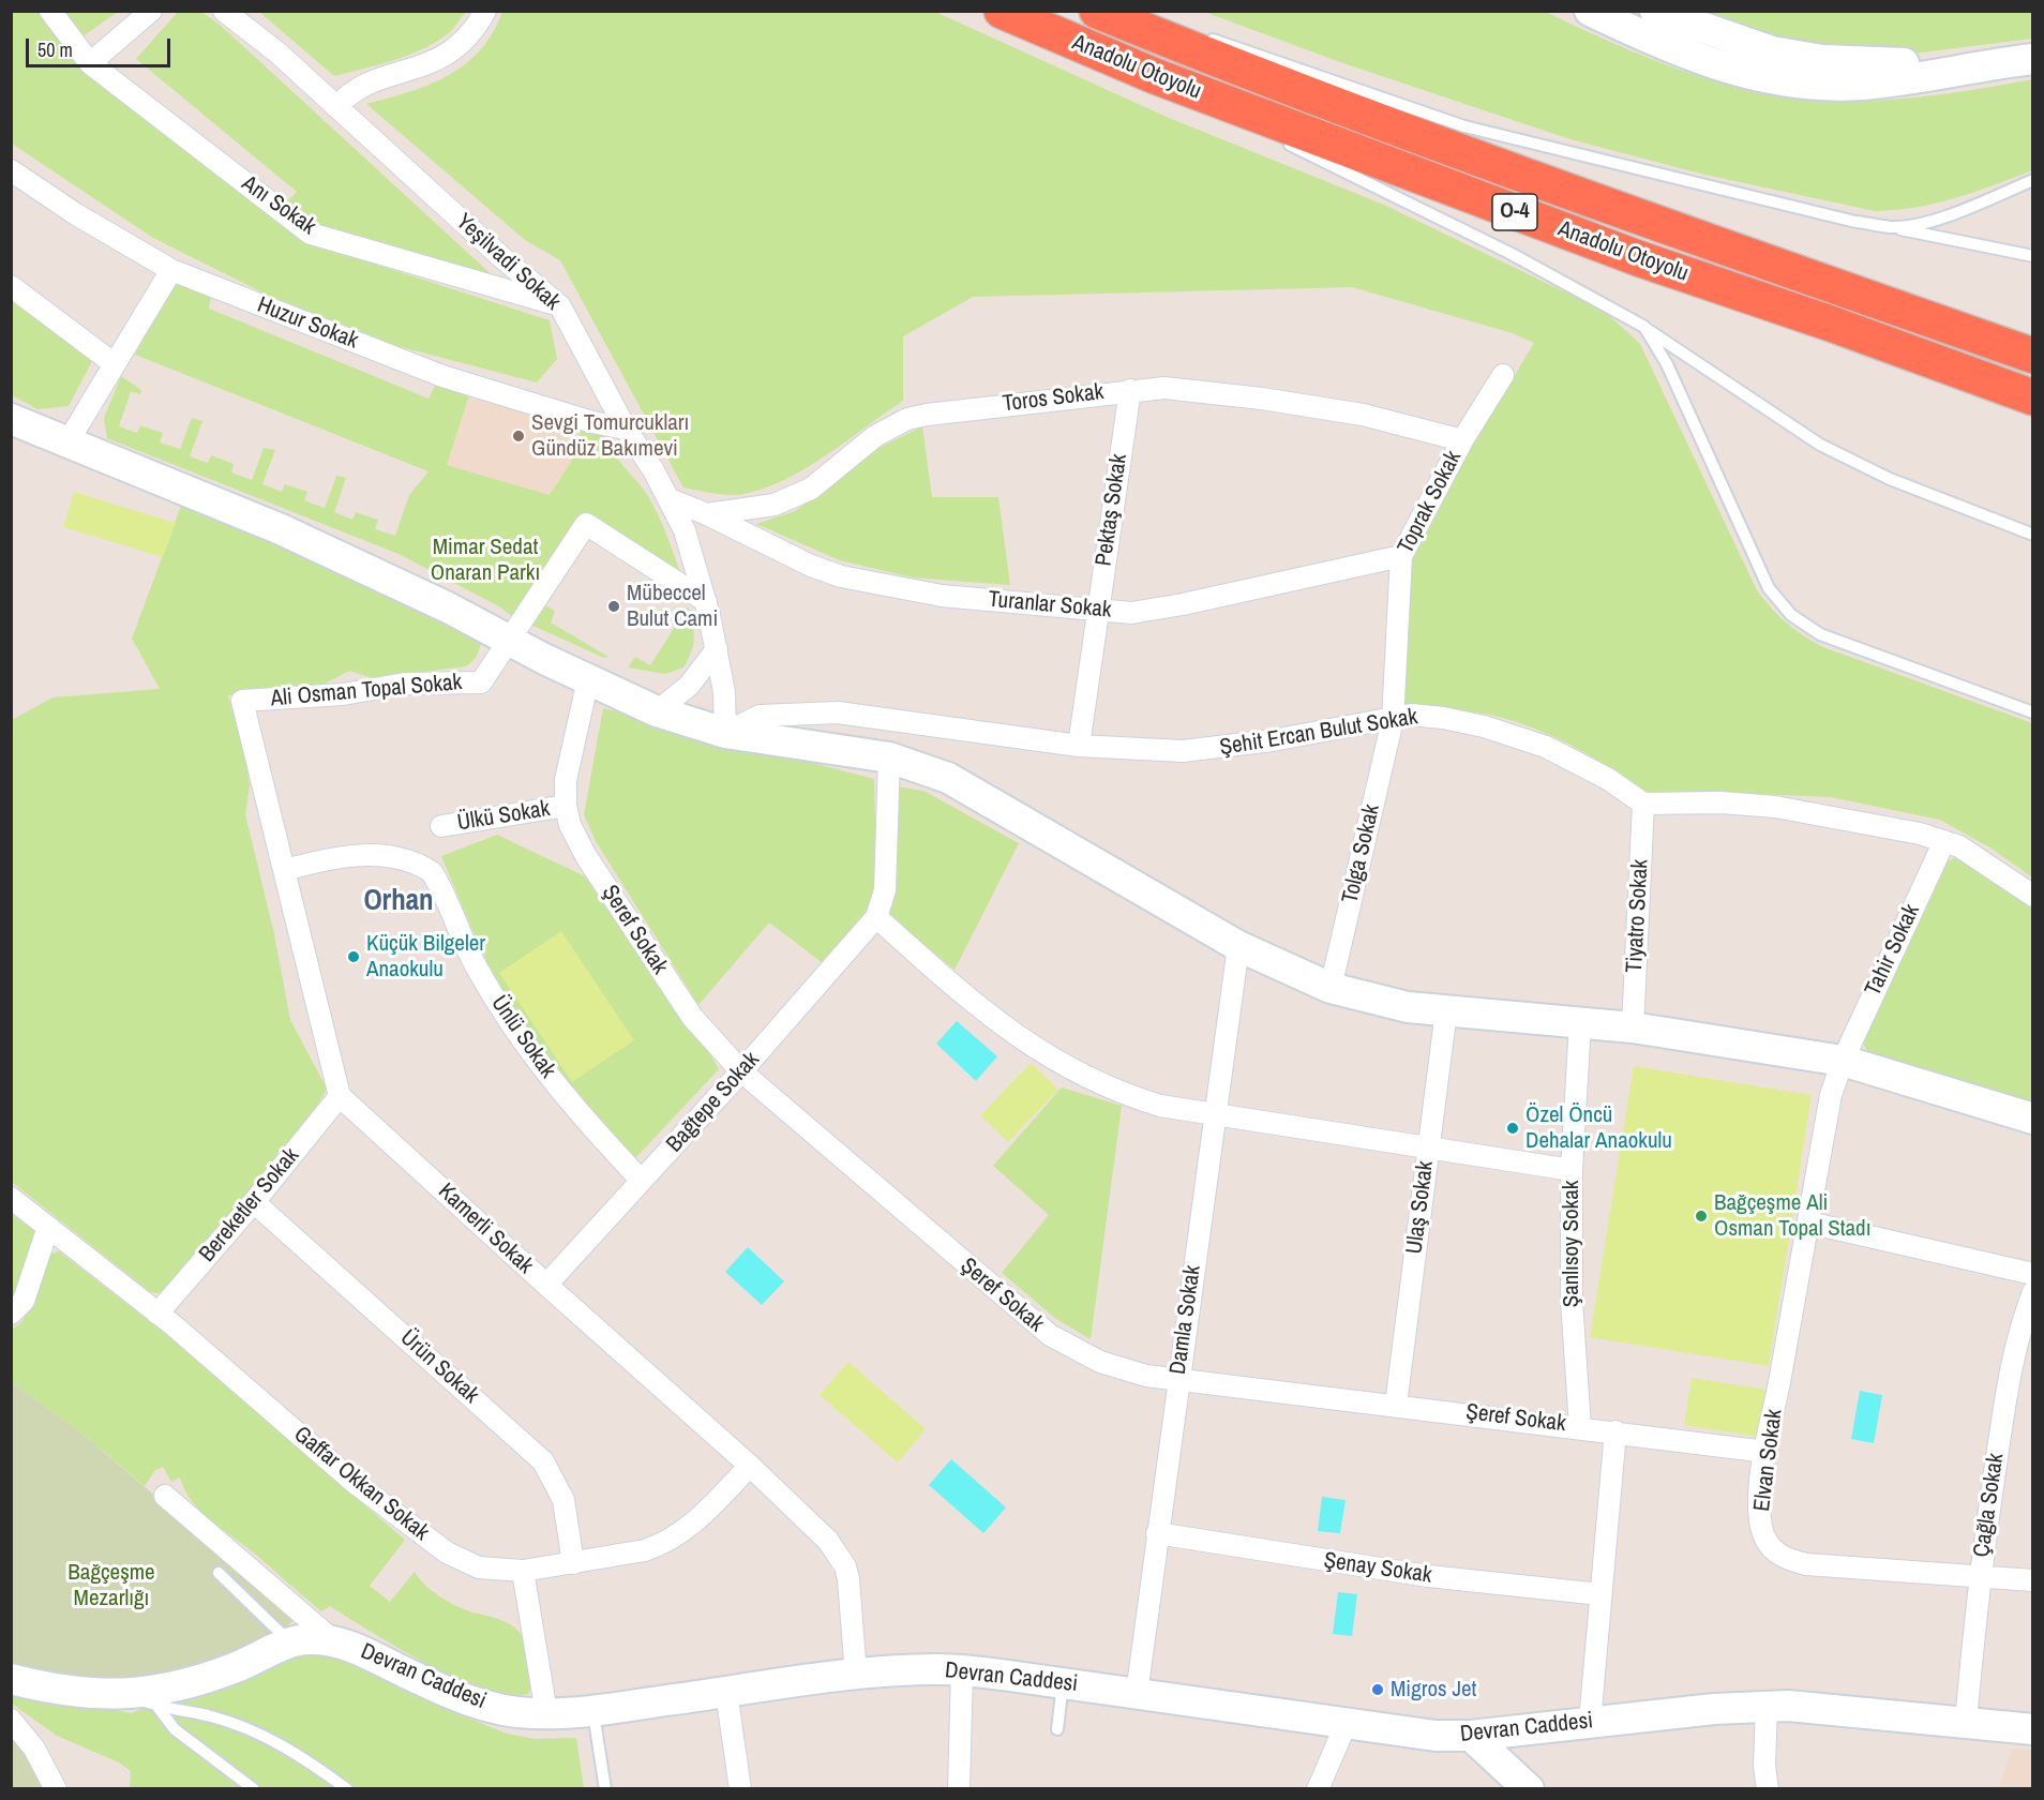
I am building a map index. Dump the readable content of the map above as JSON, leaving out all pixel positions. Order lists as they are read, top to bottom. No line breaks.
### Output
{"streets":{"highway":["Anadolu Otoyolu","O-4"],"main road":["Devran Caddesi"],"street":["Anı Sokak","Yeşilvadi Sokak","Huzur Sokak","Toros Sokak","Toprak Sokak","Pektaş Sokak","Turanlar Sokak","Ali Osman Topal Sokak","Şehit Ercan Bulut Sokak","Ülkü Sokak","Tolga Sokak","Tiyatro Sokak","Şeref Sokak","Tahir Sokak","Ünlü Sokak","Bağtepe Sokak","Bereketler Sokak","Ulaş Sokak","Kamerli Sokak","Şanlısoy Sokak","Damla Sokak","Ürün Sokak","Elvan Sokak","Gaffar Okkan Sokak","Çağla Sokak","Şenay Sokak"]},"crossings":[["Anı Sokak","Yeşilvadi Sokak"],["Yeşilvadi Sokak","Huzur Sokak"],["Yeşilvadi Sokak","Toros Sokak"],["Yeşilvadi Sokak","Şehit Ercan Bulut Sokak"],["Toros Sokak","Toprak Sokak"],["Toros Sokak","Pektaş Sokak"],["Toros Sokak","Turanlar Sokak"],["Toprak Sokak","Turanlar Sokak"],["Toprak Sokak","Şehit Ercan Bulut Sokak"],["Toprak Sokak","Tolga Sokak"],["Pektaş Sokak","Turanlar Sokak"],["Pektaş Sokak","Şehit Ercan Bulut Sokak"],["Ali Osman Topal Sokak","Ünlü Sokak"],["Şehit Ercan Bulut Sokak","Tolga Sokak"],["Şehit Ercan Bulut Sokak","Tiyatro Sokak"],["Ülkü Sokak","Şeref Sokak"],["Şeref Sokak","Bağtepe Sokak"],["Şeref Sokak","Ulaş Sokak"],["Şeref Sokak","Şanlısoy Sokak"],["Şeref Sokak","Damla Sokak"],["Şeref Sokak","Elvan Sokak"],["Tahir Sokak","Elvan Sokak"],["Ünlü Sokak","Bağtepe Sokak"],["Bağtepe Sokak","Kamerli Sokak"],["Bereketler Sokak","Kamerli Sokak"],["Bereketler Sokak","Ürün Sokak"],["Bereketler Sokak","Gaffar Okkan Sokak"],["Kamerli Sokak","Gaffar Okkan Sokak"],["Kamerli Sokak","Devran Caddesi"],["Damla Sokak","Şenay Sokak"],["Damla Sokak","Devran Caddesi"],["Ürün Sokak","Gaffar Okkan Sokak"],["Elvan Sokak","Çağla Sokak"],["Çağla Sokak","Devran Caddesi"]],"districts":["Orhan"],"parks":["Mimar Sedat Onaran Parkı","Bağçeşme Mezarlığı"],"places":["Sevgi Tomurcukları Gündüz Bakımevi","Mübeccel Bulut Cami","Küçük Bilgeler Anaokulu","Özel Öncü Dehalar Anaokulu","Bağçeşme Ali Osman Topal Stadı","Migros Jet"],"scale_bar":"50 m"}
